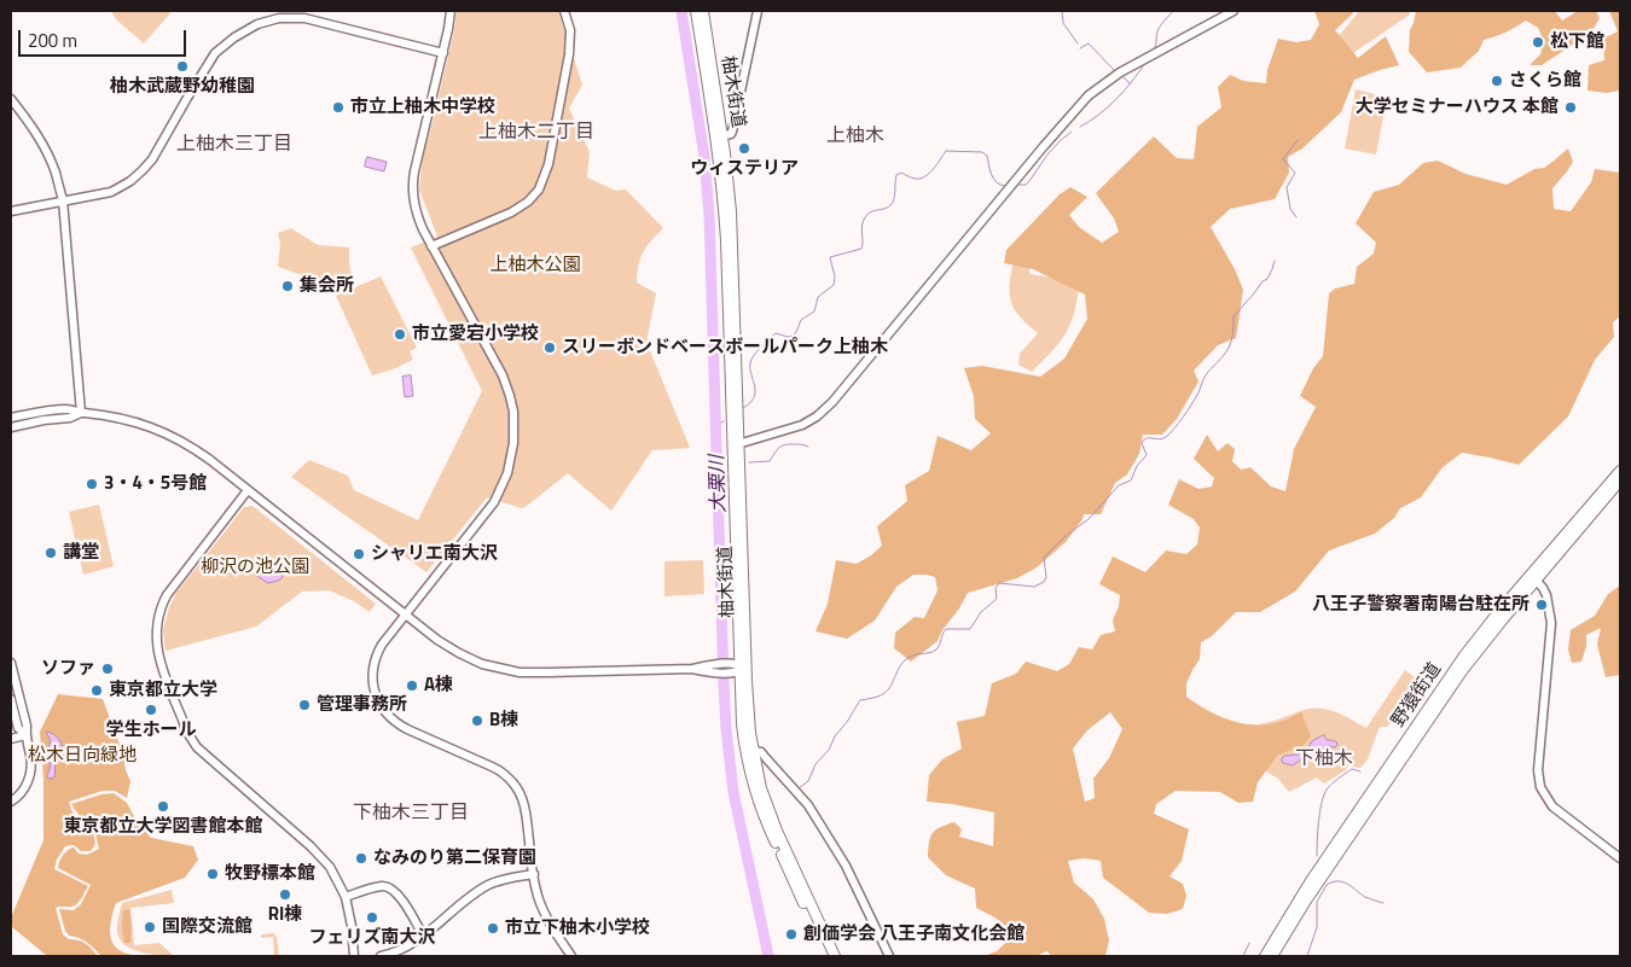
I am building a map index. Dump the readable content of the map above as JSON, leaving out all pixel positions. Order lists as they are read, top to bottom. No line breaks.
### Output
{"streets":{"main road":["柚木街道","野猿街道"]},"districts":["上柚木二丁目","上柚木","上柚木三丁目","下柚木","下柚木三丁目"],"water":["大栗川"],"parks":["上柚木公園","柳沢の池公園","松木日向緑地"],"places":["松下館","柚木武蔵野幼稚園","さくら館","市立上柚木中学校","大学セミナーハウス 本館","ウィステリア","集会所","市立愛宕小学校","スリーボンドベースボールパーク上柚木","3・4・5号館","講堂","シャリエ南大沢","八王子警察署南陽台駐在所","ソファ","A棟","東京都立大学","管理事務所","学生ホール","B棟","東京都立大学図書館本館","なみのり第二保育園","牧野標本館","RI棟","フェリズ南大沢","国際交流館","市立下柚木小学校","創価学会 八王子南文化会館"],"scale_bar":"200 m"}
